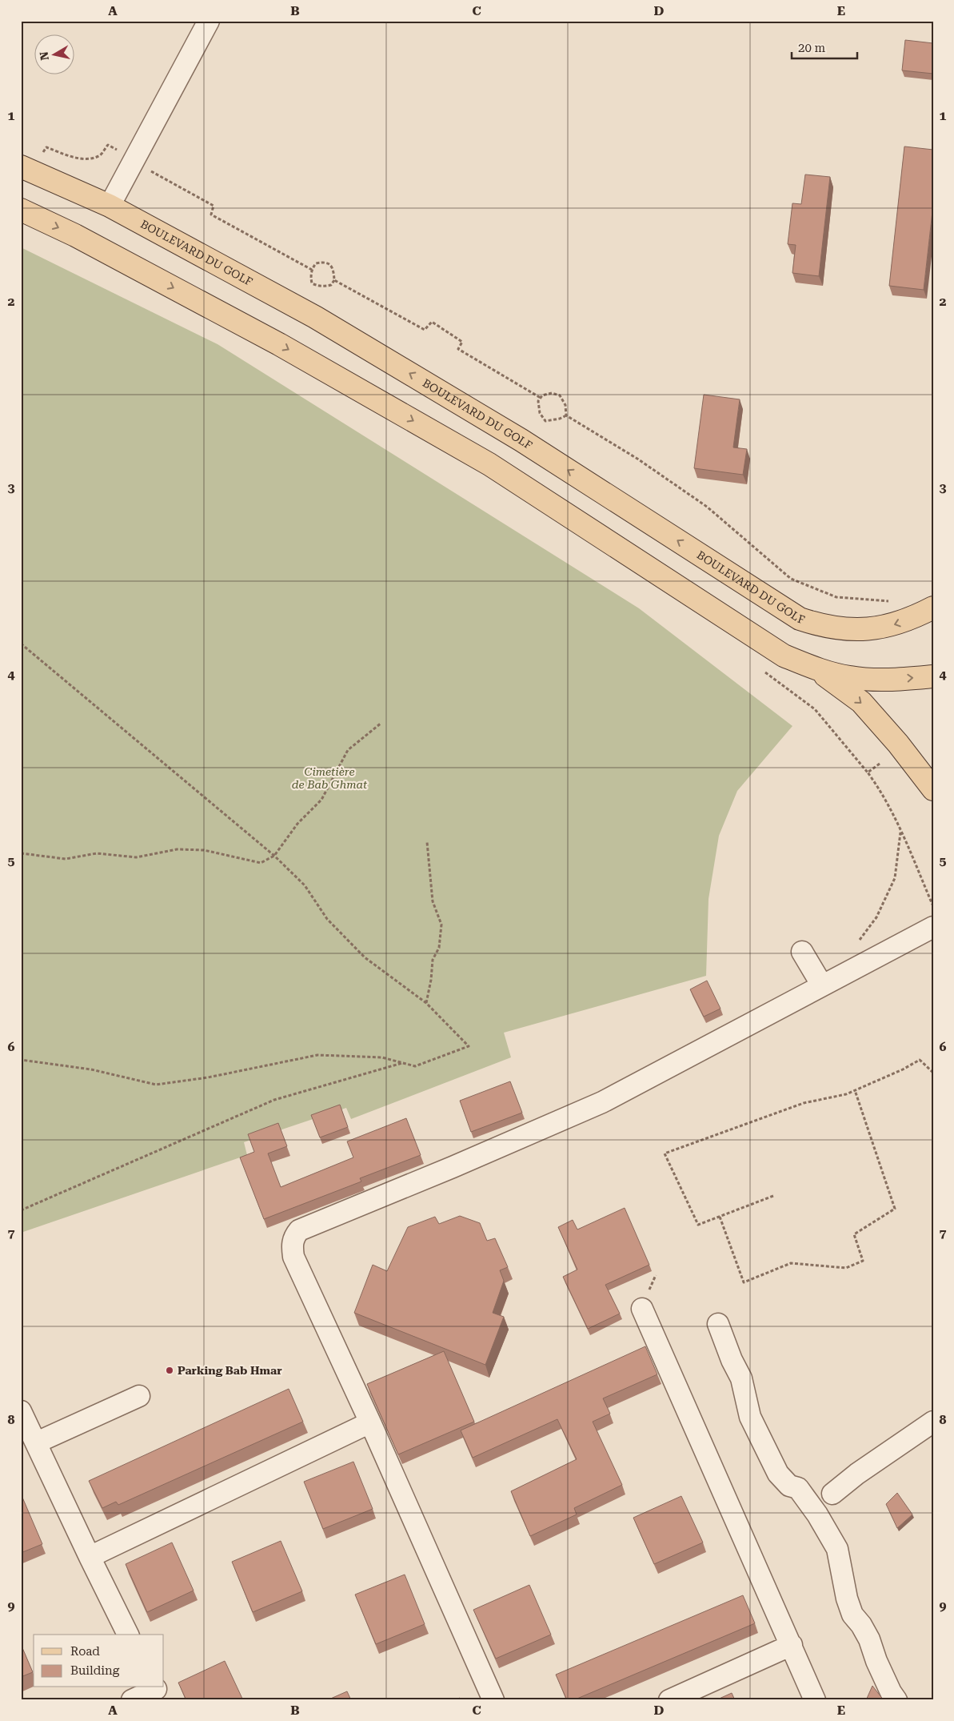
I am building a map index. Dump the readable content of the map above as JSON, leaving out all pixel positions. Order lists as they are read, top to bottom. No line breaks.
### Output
{"streets":{"main road":["BOULEVARD DU GOLF"]},"parks":["Cimetière de Bab Ghmat"],"places":["Parking Bab Hmar"],"legend":["Road","Building"],"scale_bar":"20 m","north":"left","grid":{"columns":["A","B","C","D","E"],"rows":["1","2","3","4","5","6","7","8","9"]}}
